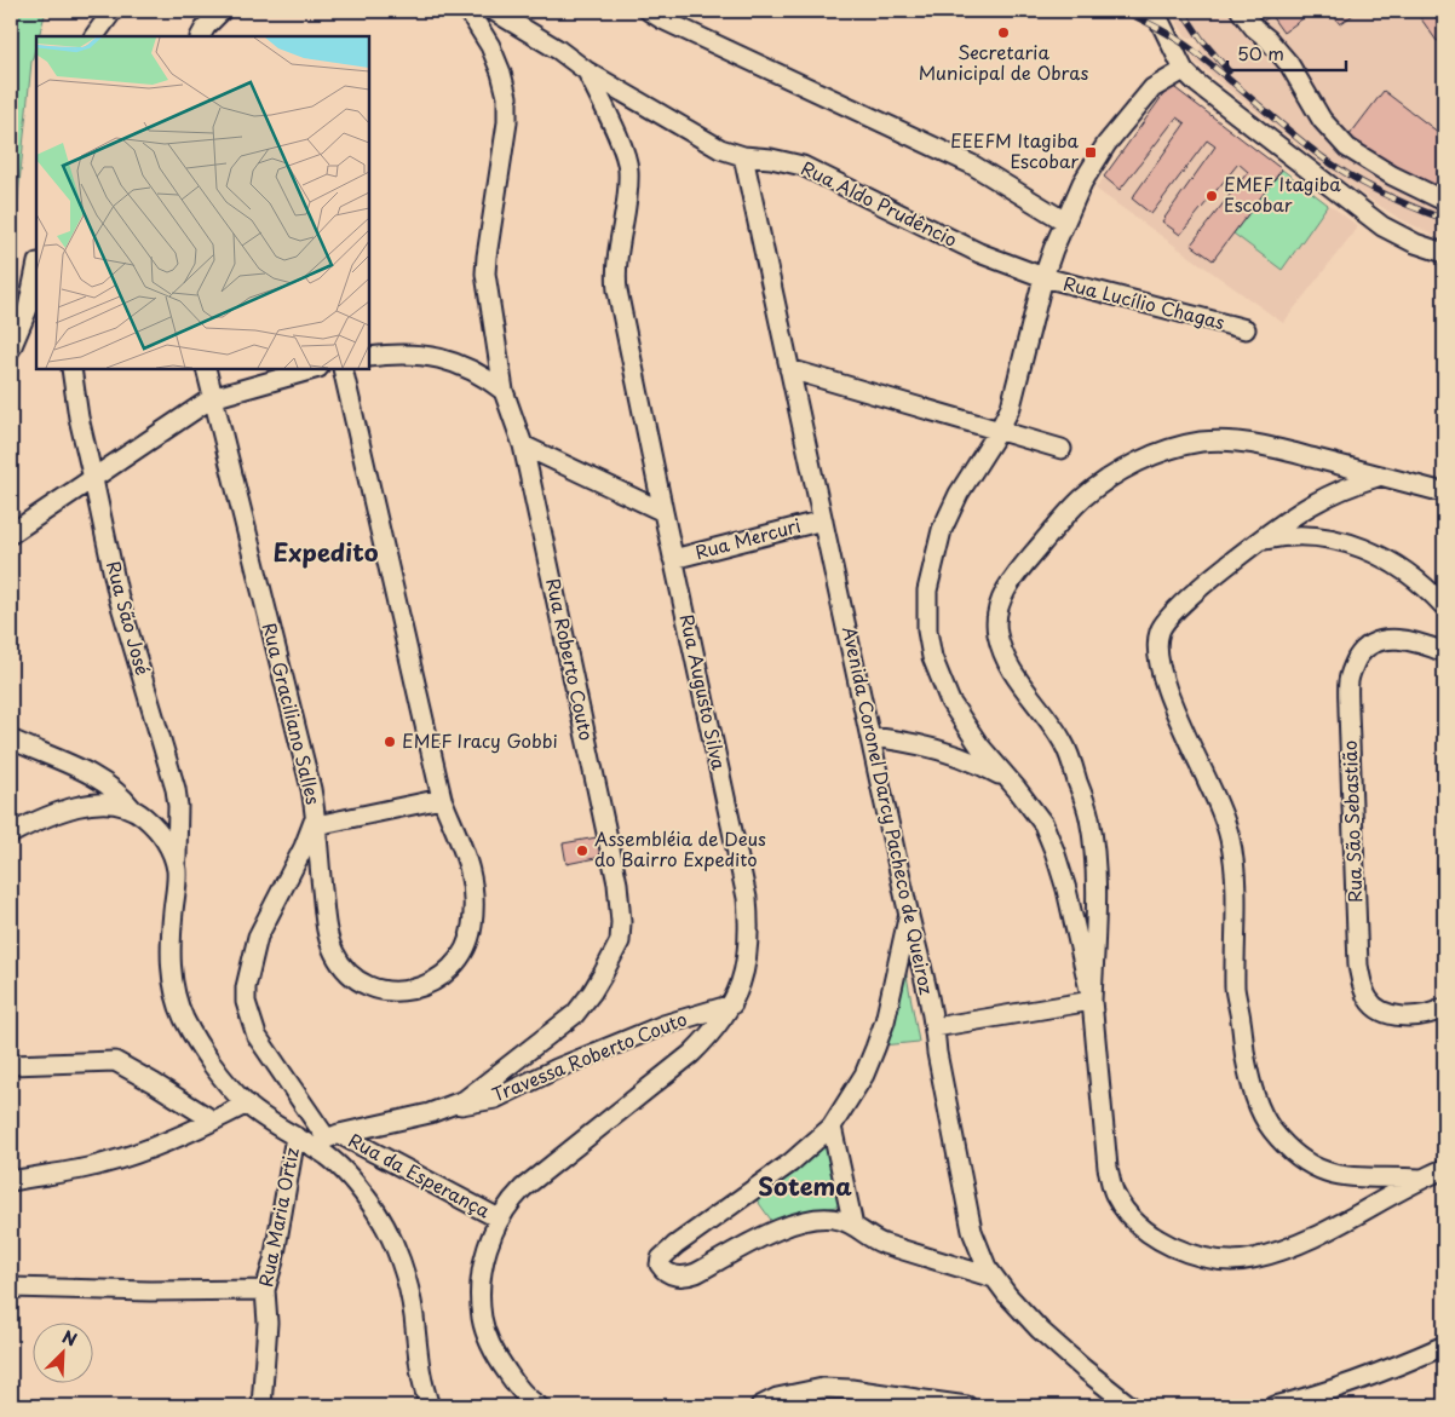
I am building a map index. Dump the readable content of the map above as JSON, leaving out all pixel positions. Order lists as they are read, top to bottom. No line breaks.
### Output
{"streets":{"street":["Rua Aldo Prudêncio","Rua Lucílio Chagas","Rua Mercuri","Rua São José","Rua Roberto Couto","Rua Augusto Silva","Rua Graciliano Salles","Avenida Coronel Darcy Pacheco de Queiroz","Rua São Sebastião","Travessa Roberto Couto","Rua da Esperança","Rua Maria Ortiz"]},"crossings":[["Rua Aldo Prudêncio","Rua Lucílio Chagas"],["Rua Aldo Prudêncio","Rua Augusto Silva"],["Rua Aldo Prudêncio","Avenida Coronel Darcy Pacheco de Queiroz"],["Rua Mercuri","Rua Augusto Silva"],["Rua Mercuri","Avenida Coronel Darcy Pacheco de Queiroz"],["Rua São José","Rua Roberto Couto"],["Rua São José","Rua Graciliano Salles"],["Rua São José","Rua da Esperança"],["Rua São José","Rua Maria Ortiz"],["Rua Roberto Couto","Rua Graciliano Salles"],["Rua Roberto Couto","Travessa Roberto Couto"],["Rua Roberto Couto","Rua da Esperança"],["Rua Augusto Silva","Travessa Roberto Couto"],["Rua Augusto Silva","Rua da Esperança"],["Rua Graciliano Salles","Rua da Esperança"]],"districts":["Expedito","Sotema"],"places":{"other":["Secretaria Municipal de Obras","EMEF Itagiba Escobar","EMEF Iracy Gobbi","Assembléia de Deus do Bairro Expedito"],"transit":["EEEFM Itagiba Escobar"]},"scale_bar":"50 m","north":"top right"}
